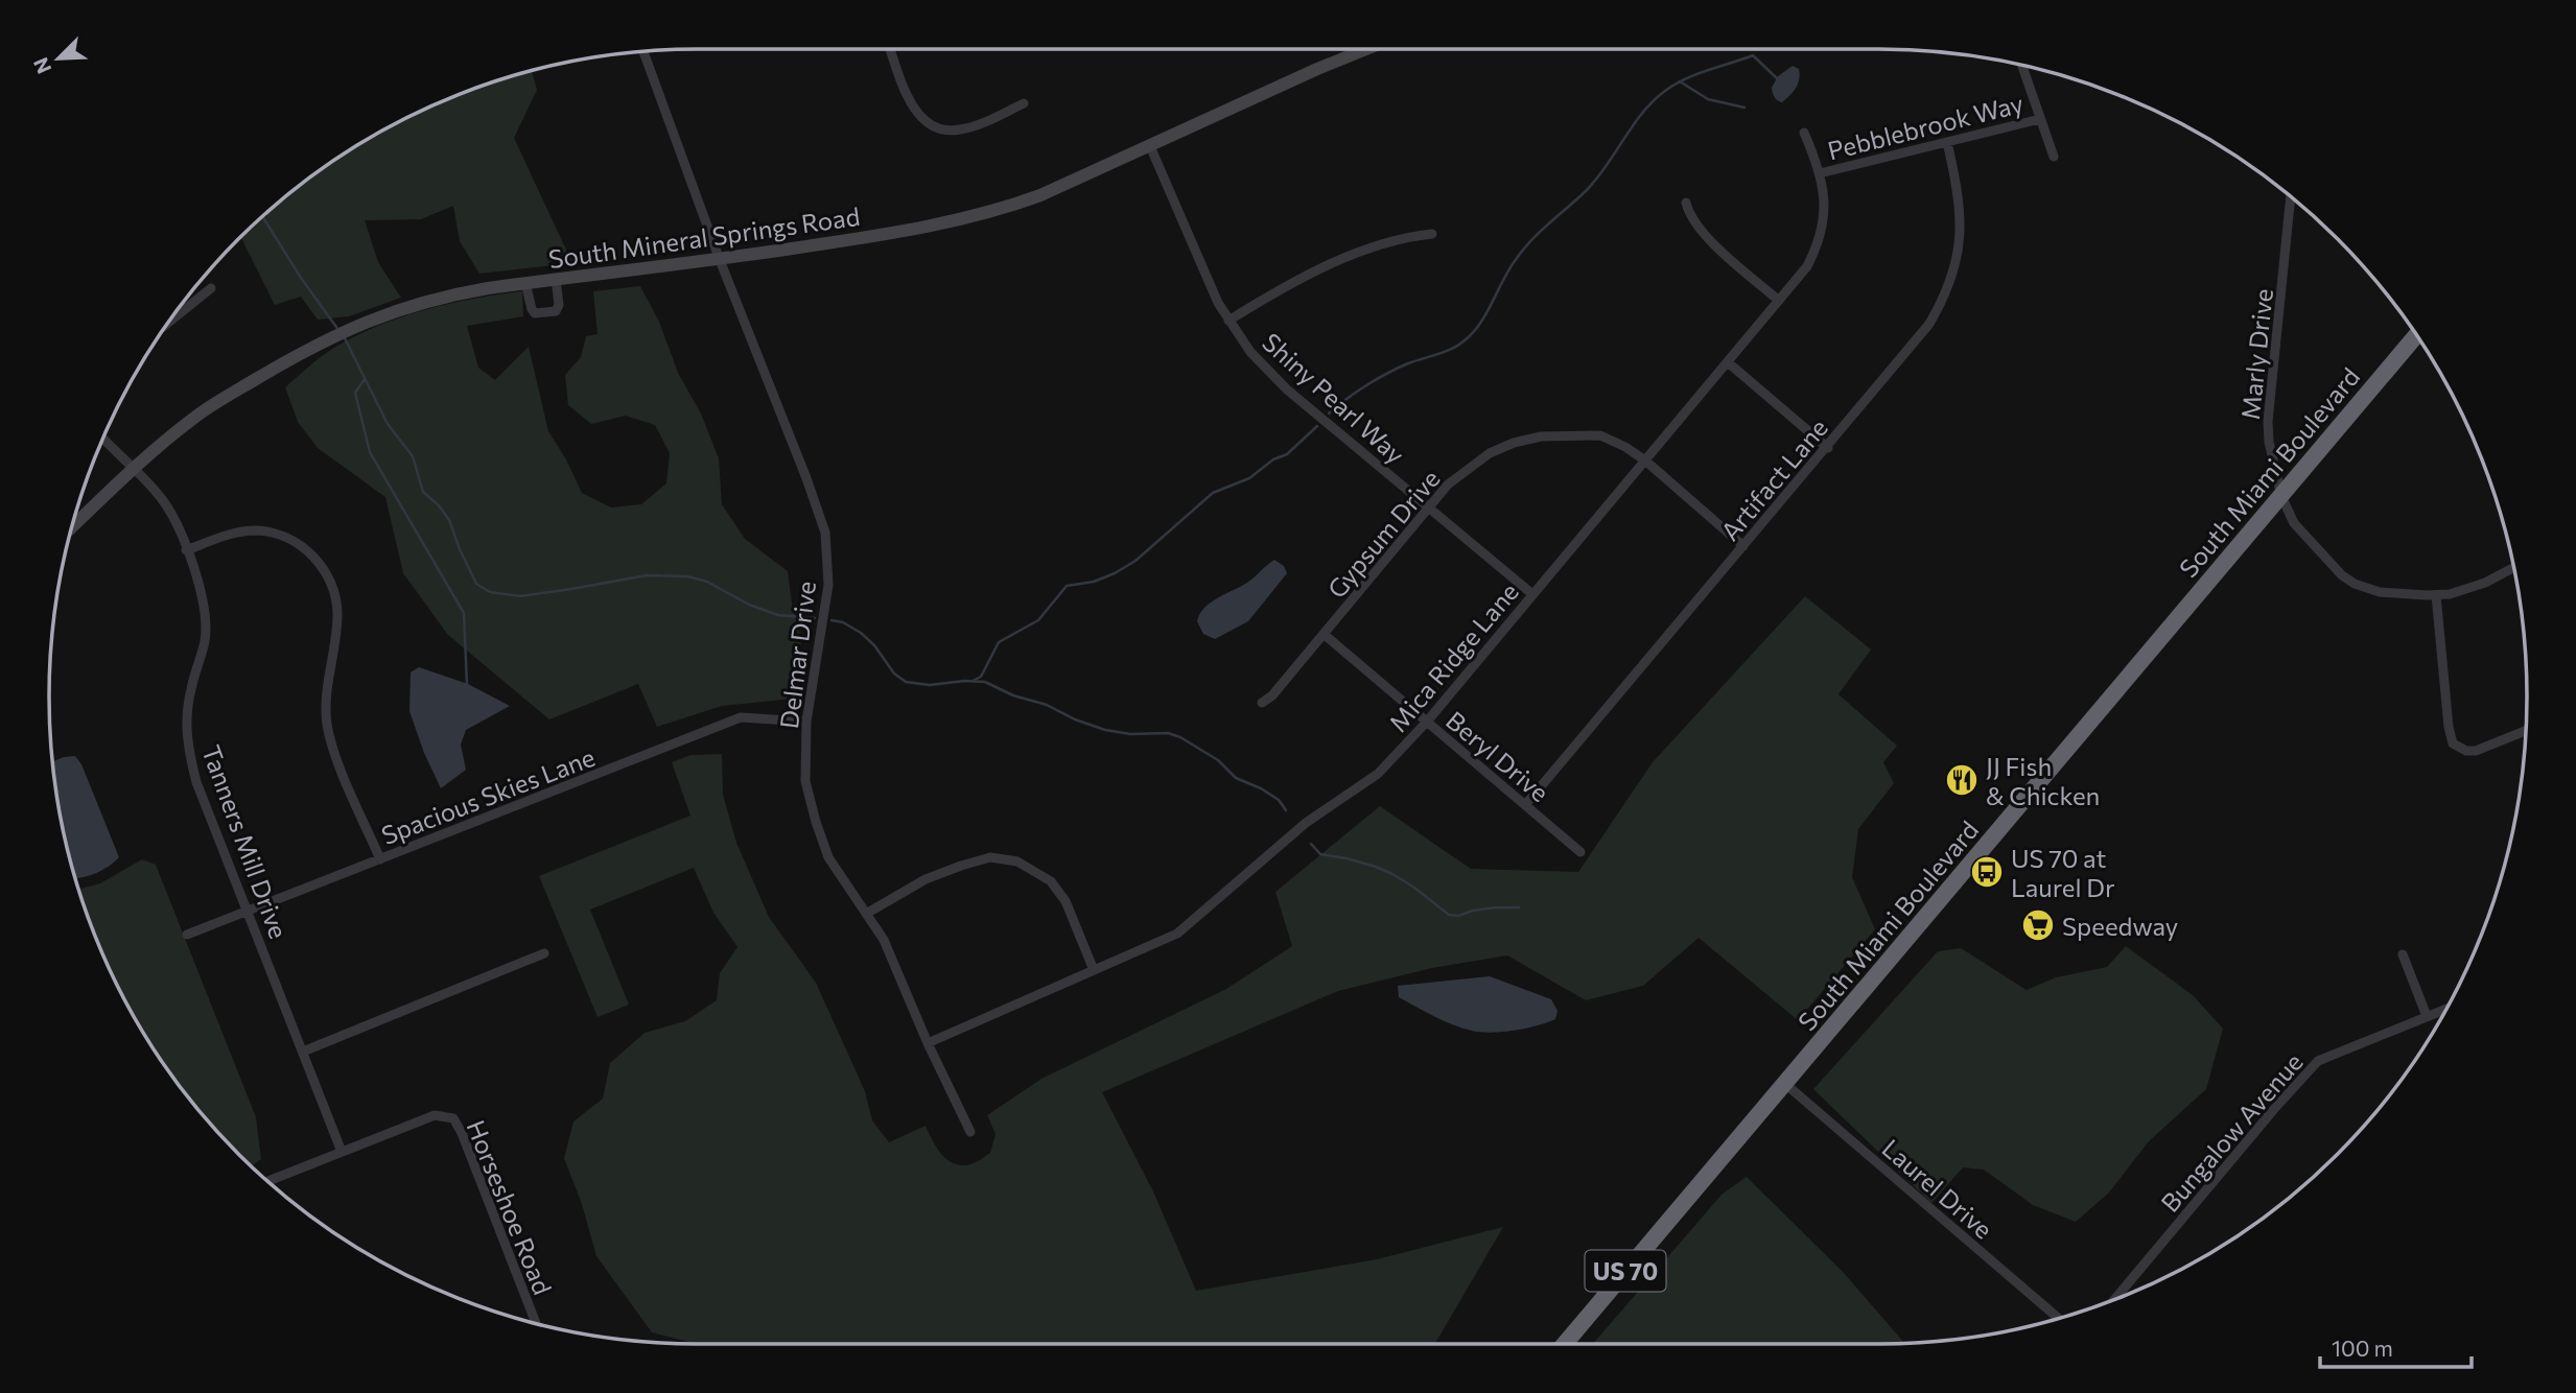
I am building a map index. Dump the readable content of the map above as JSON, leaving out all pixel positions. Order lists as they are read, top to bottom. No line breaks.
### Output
{"streets":{"highway":["South Miami Boulevard","US 70"],"street":["Pebblebrook Way","South Mineral Springs Road","Marly Drive","Shiny Pearl Way","Artifact Lane","Gypsum Drive","Delmar Drive","Mica Ridge Lane","Beryl Drive","Spacious Skies Lane","Tanners Mill Drive","Bungalow Avenue","Laurel Drive","Horseshoe Road"]},"crossings":[["Pebblebrook Way","Artifact Lane"],["Pebblebrook Way","Mica Ridge Lane"],["South Mineral Springs Road","Shiny Pearl Way"],["South Mineral Springs Road","Delmar Drive"],["South Mineral Springs Road","Tanners Mill Drive"],["Marly Drive","South Miami Boulevard"],["Shiny Pearl Way","Gypsum Drive"],["Shiny Pearl Way","Mica Ridge Lane"],["South Miami Boulevard","Laurel Drive"],["Artifact Lane","Gypsum Drive"],["Artifact Lane","Beryl Drive"],["Gypsum Drive","Mica Ridge Lane"],["Gypsum Drive","Beryl Drive"],["Delmar Drive","Mica Ridge Lane"],["Delmar Drive","Spacious Skies Lane"],["Mica Ridge Lane","Beryl Drive"],["Spacious Skies Lane","Tanners Mill Drive"],["Tanners Mill Drive","Horseshoe Road"]],"places":{"restaurant":["JJ Fish & Chicken"],"bus stop":["US 70 at Laurel Dr"],"supermarket":["Speedway"]},"scale_bar":"100 m","north":"bottom left"}
